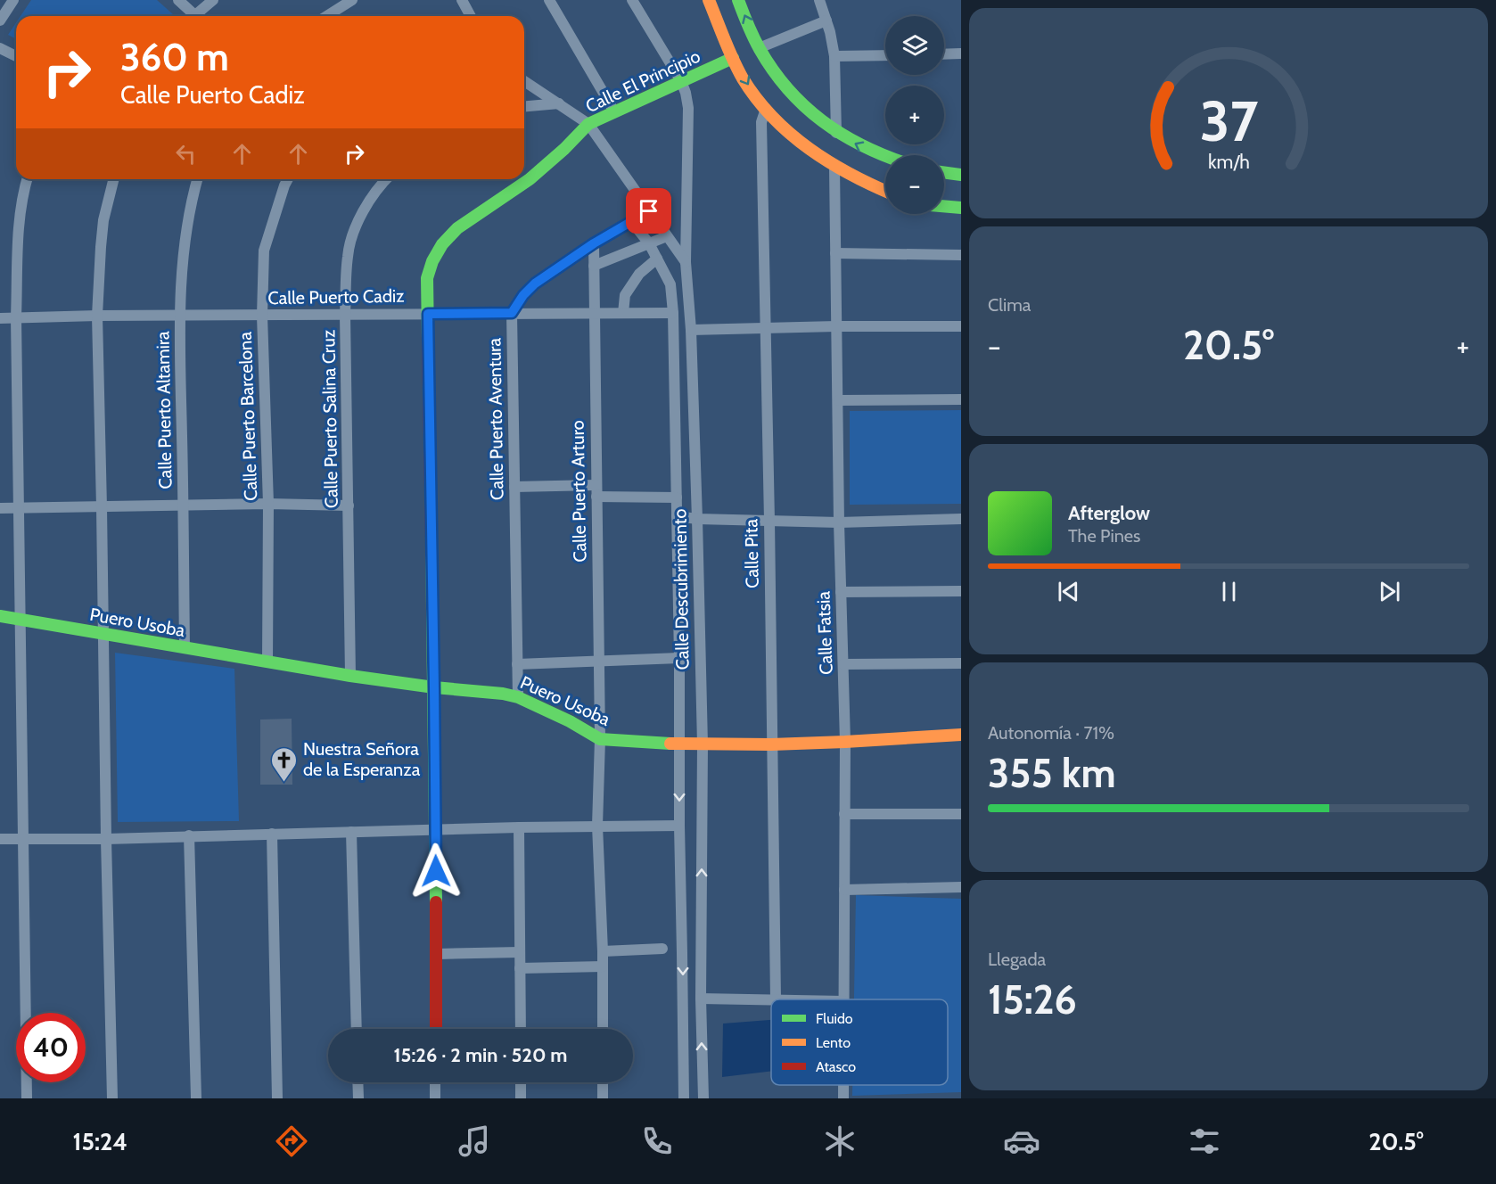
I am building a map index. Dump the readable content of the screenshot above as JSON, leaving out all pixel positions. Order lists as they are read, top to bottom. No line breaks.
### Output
{"streets":{"street":["Calle El Principio","Calle Puerto Cadiz","Calle Puerto Altamira","Calle Puerto Barcelona","Calle Puerto Salina Cruz","Calle Puerto Aventura","Calle Puerto Arturo","Calle Pita","Calle Descubrimiento","Puero Usoba","Calle Fatsia"]},"crossings":[["Calle El Principio","Calle Puerto Cadiz"],["Calle El Principio","Calle Descubrimiento"],["Calle El Principio","Puero Usoba"],["Calle Puerto Cadiz","Calle Puerto Altamira"],["Calle Puerto Cadiz","Calle Puerto Barcelona"],["Calle Puerto Cadiz","Calle Puerto Salina Cruz"],["Calle Puerto Cadiz","Calle Puerto Aventura"],["Calle Puerto Cadiz","Calle Puerto Arturo"],["Calle Puerto Cadiz","Calle Descubrimiento"],["Calle Puerto Altamira","Puero Usoba"],["Calle Puerto Barcelona","Puero Usoba"],["Calle Puerto Salina Cruz","Puero Usoba"],["Calle Puerto Aventura","Calle Puerto Arturo"],["Calle Puerto Aventura","Calle Descubrimiento"],["Calle Puerto Aventura","Puero Usoba"],["Calle Puerto Arturo","Puero Usoba"],["Calle Pita","Puero Usoba"],["Calle Descubrimiento","Puero Usoba"],["Puero Usoba","Calle Fatsia"]],"places":{"church":["Nuestra Señora de la Esperanza"]},"legend":["Fluido","Lento","Atasco"],"page":{"map_buttons":["+","−"],"turn":["360 m","Calle Puerto Cadiz"],"tile":["Clima",["Autonomía · 71%","355 km"],["Llegada","15:26"]],"heat":["−","20.5°","+"],"song":["Afterglow","The Pines"],"limit":"40","trip":"15:26 · 2 min · 520 m","tabs":["15:24","20.5°"],"gauge":["37","km/h"]}}
